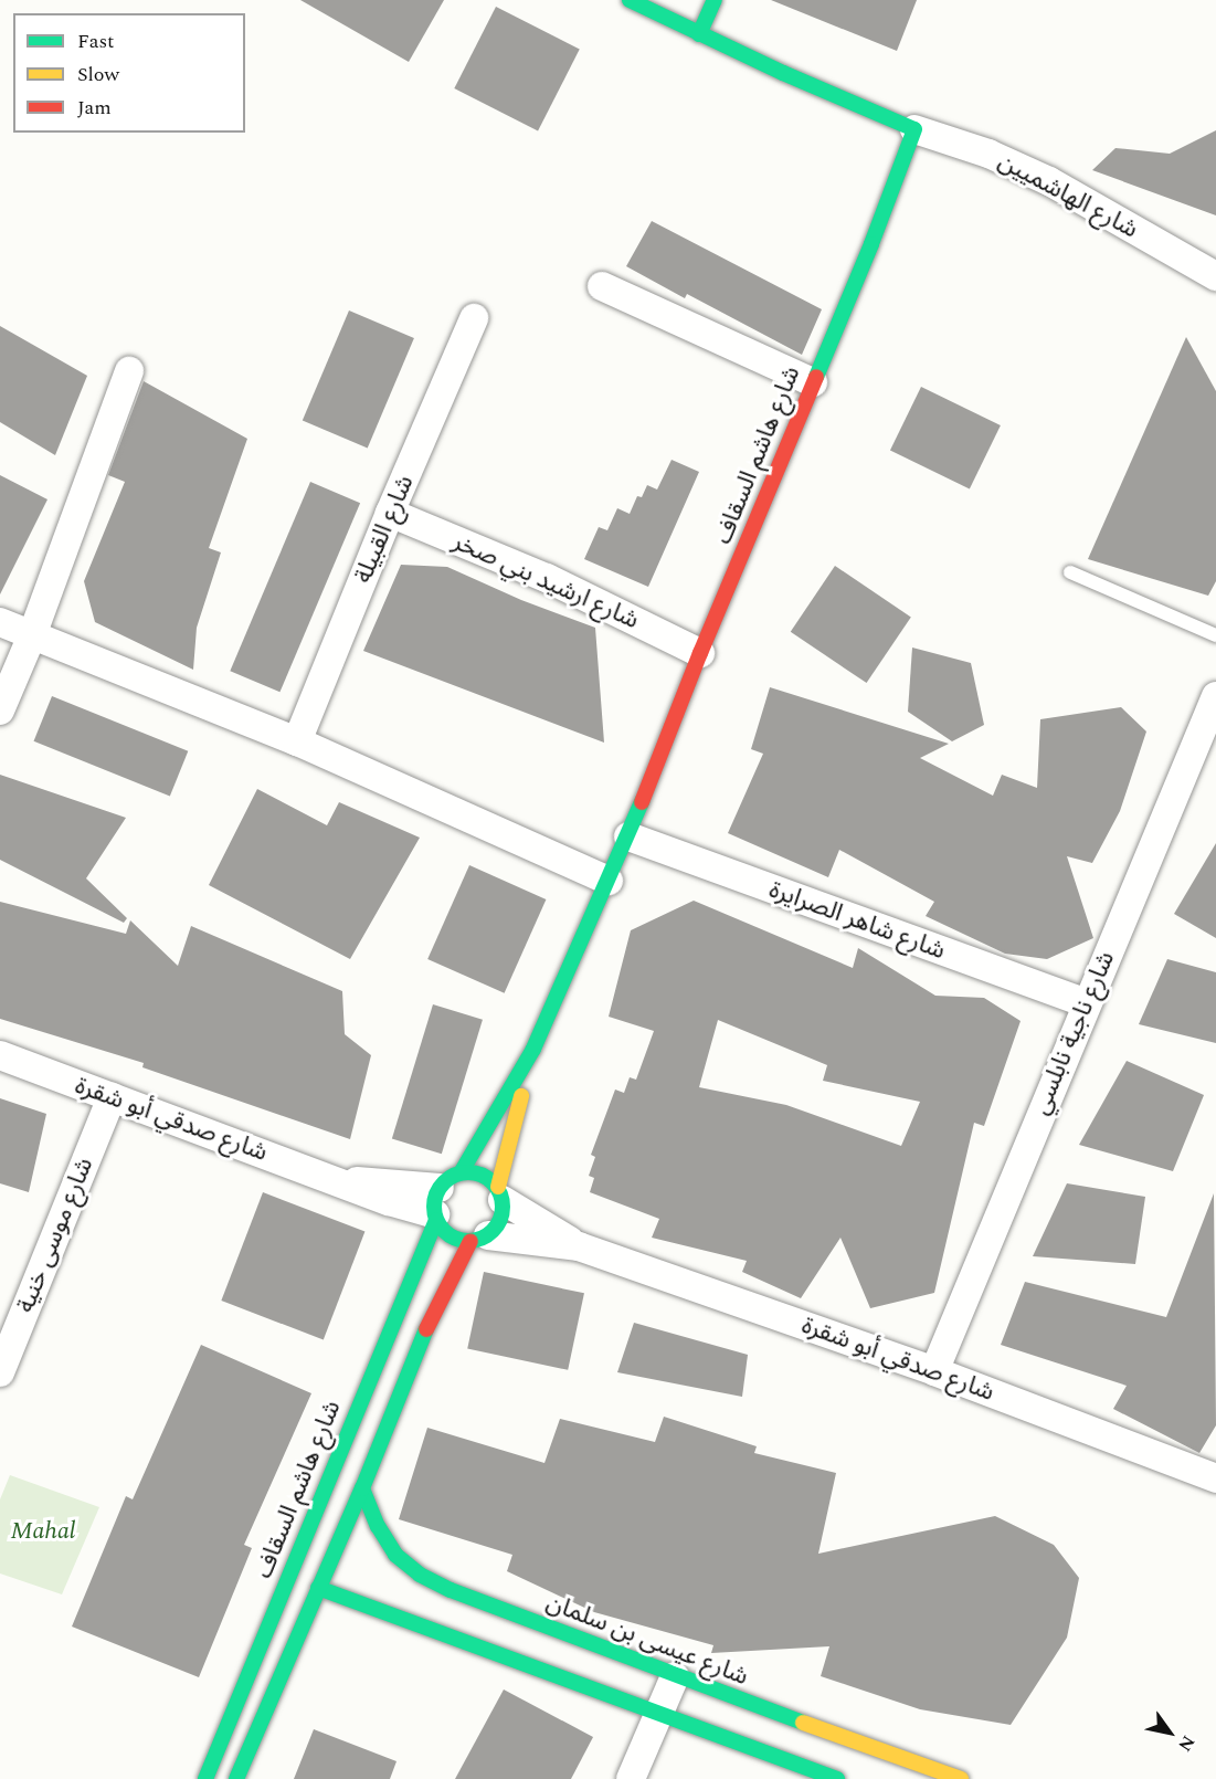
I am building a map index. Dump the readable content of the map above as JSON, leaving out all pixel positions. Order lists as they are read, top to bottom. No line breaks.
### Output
{"streets":{"street":["شارع الهاشميين","شارع هاشم السقاف","شارع القبيلة","شارع ارشيد بني صخر","شارع شاهر الصرايرة","شارع ناجية نابلسي","شارع صدقي أبو شقرة","شارع موسى خنية","شارع عيسى بن سلمان"]},"crossings":[["شارع الهاشميين","شارع هاشم السقاف"],["شارع هاشم السقاف","شارع ارشيد بني صخر"],["شارع هاشم السقاف","شارع شاهر الصرايرة"],["شارع هاشم السقاف","شارع صدقي أبو شقرة"],["شارع القبيلة","شارع ارشيد بني صخر"],["شارع شاهر الصرايرة","شارع ناجية نابلسي"],["شارع ناجية نابلسي","شارع صدقي أبو شقرة"],["شارع صدقي أبو شقرة","شارع موسى خنية"]],"parks":["Mahal"],"legend":["Fast","Slow","Jam"],"north":"bottom right"}
